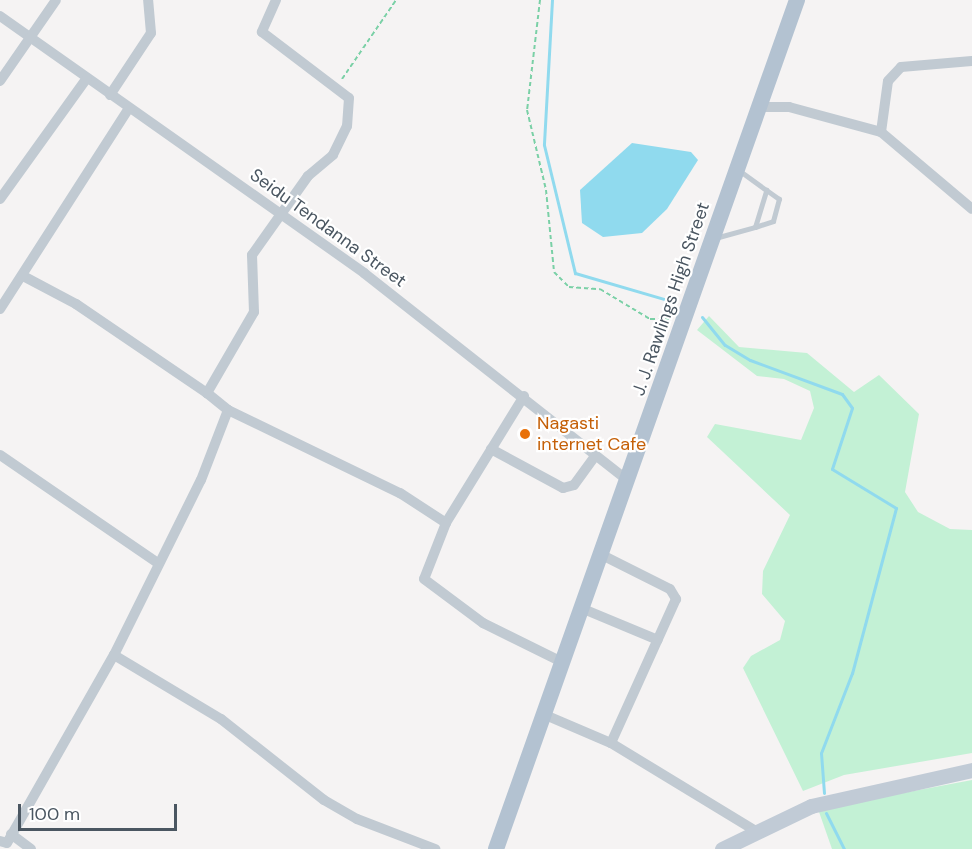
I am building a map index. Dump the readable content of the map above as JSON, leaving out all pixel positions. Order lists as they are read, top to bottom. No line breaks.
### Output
{"streets":{"main road":["J. J. Rawlings High Street"],"street":["Seidu Tendanna Street"]},"crossings":[["Seidu Tendanna Street","J. J. Rawlings High Street"]],"places":["Nagasti internet Cafe"],"scale_bar":"100 m"}
